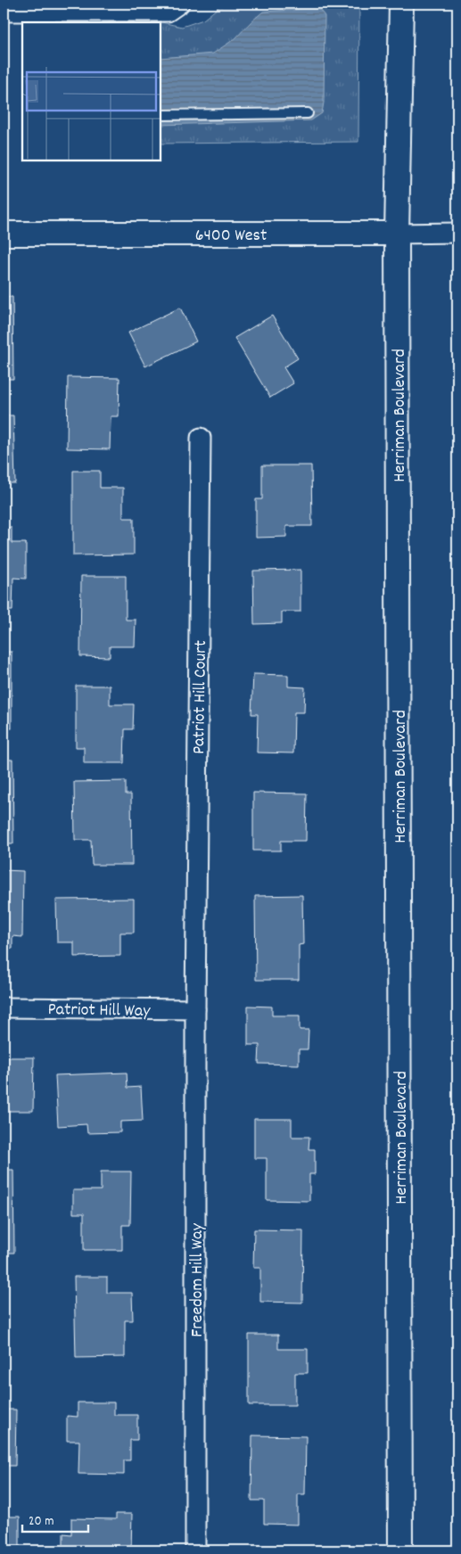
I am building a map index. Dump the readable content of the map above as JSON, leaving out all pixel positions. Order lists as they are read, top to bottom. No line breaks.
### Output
{"streets":{"street":["6400 West","Herriman Boulevard","Patriot Hill Court","Patriot Hill Way","Freedom Hill Way"]},"crossings":[["6400 West","Herriman Boulevard"],["Patriot Hill Court","Patriot Hill Way"],["Patriot Hill Court","Freedom Hill Way"],["Patriot Hill Way","Freedom Hill Way"]],"scale_bar":"20 m"}
